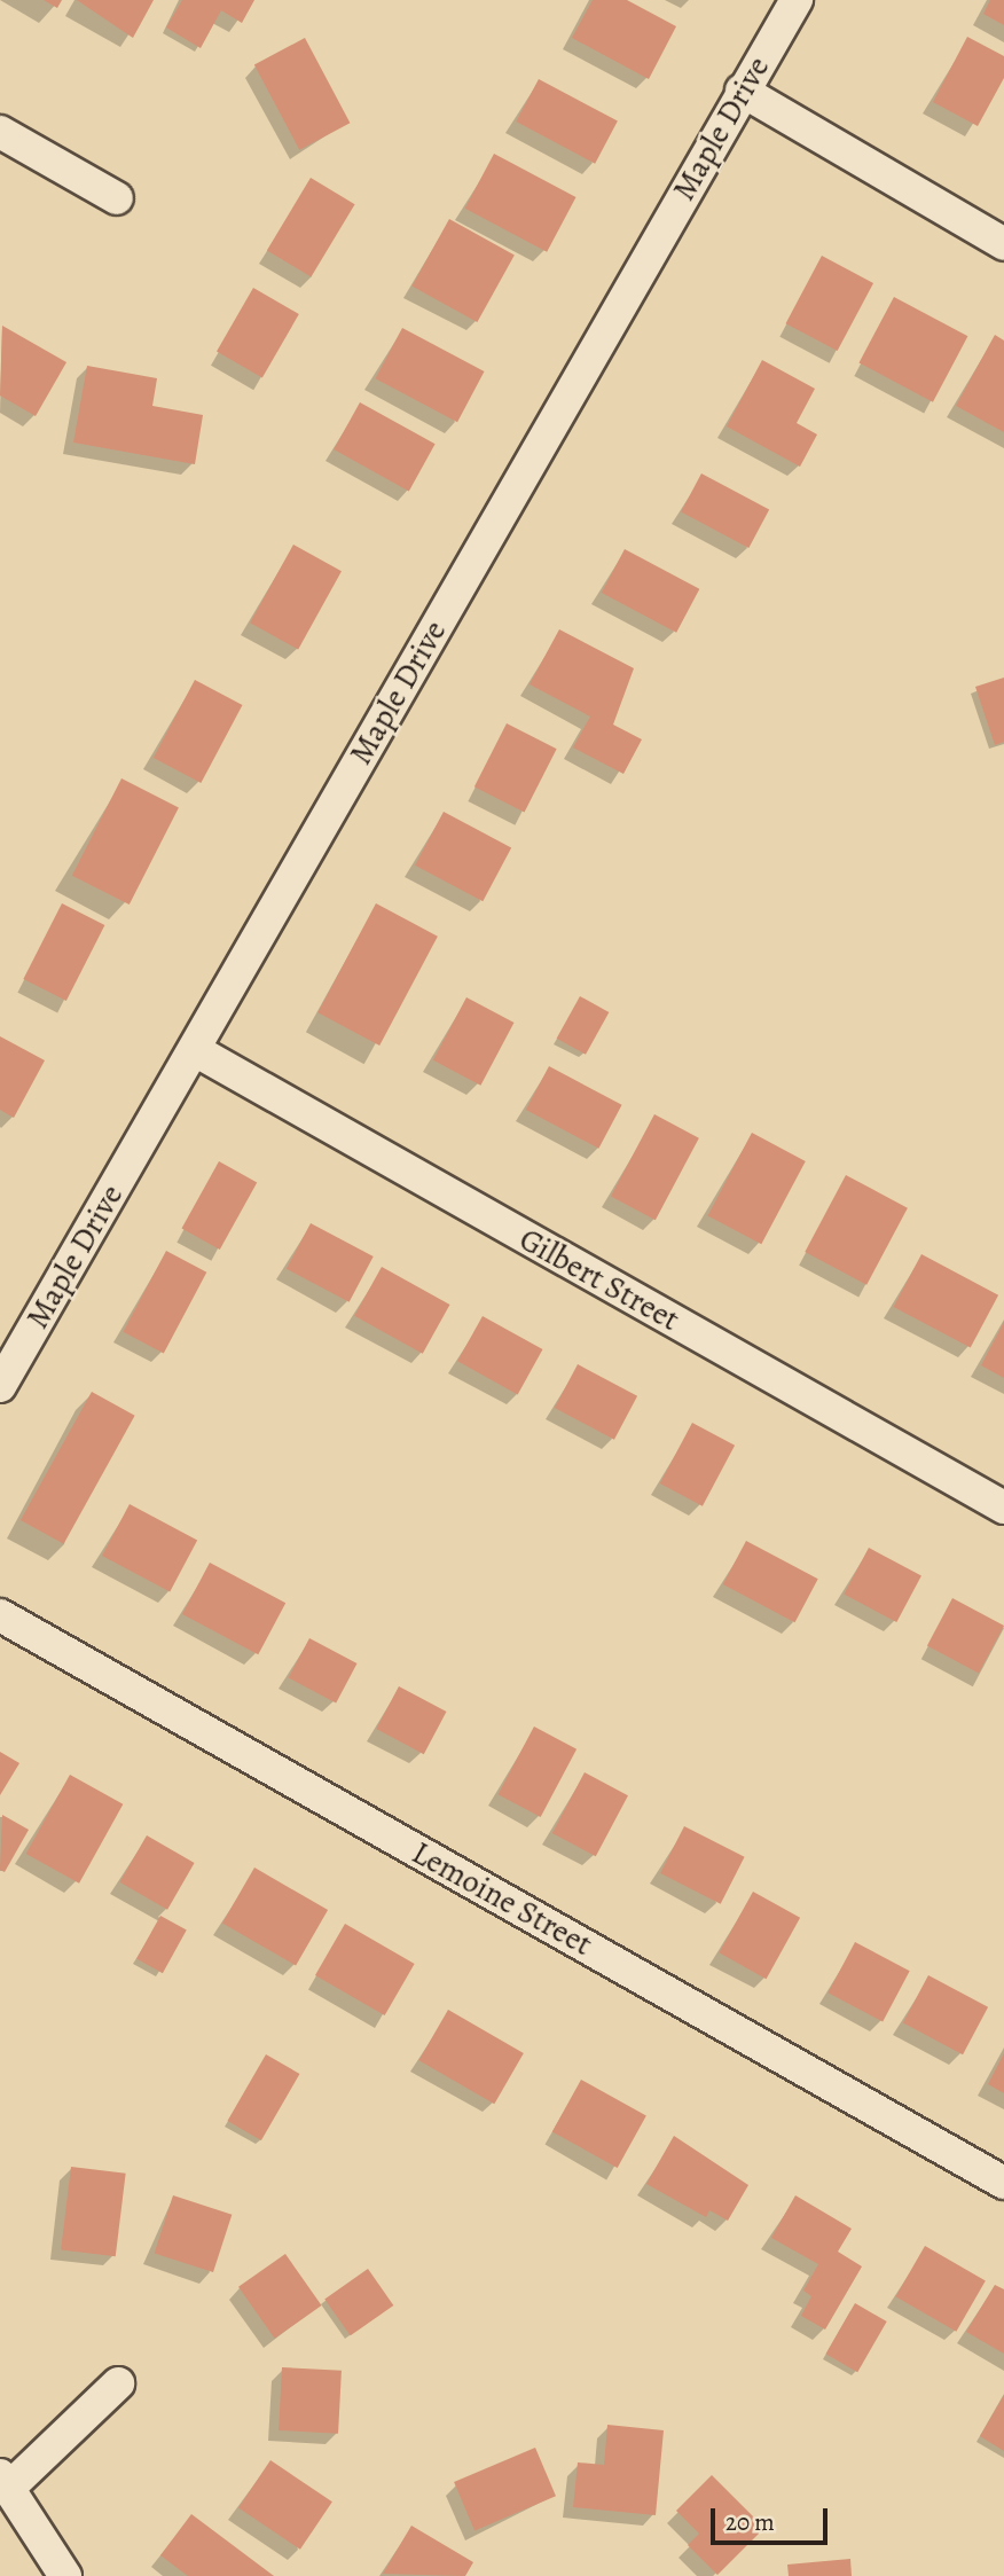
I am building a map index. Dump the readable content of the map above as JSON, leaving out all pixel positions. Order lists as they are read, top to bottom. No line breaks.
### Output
{"streets":{"street":["Maple Drive","Gilbert Street","Lemoine Street"]},"crossings":[["Maple Drive","Gilbert Street"]],"scale_bar":"20 m"}
